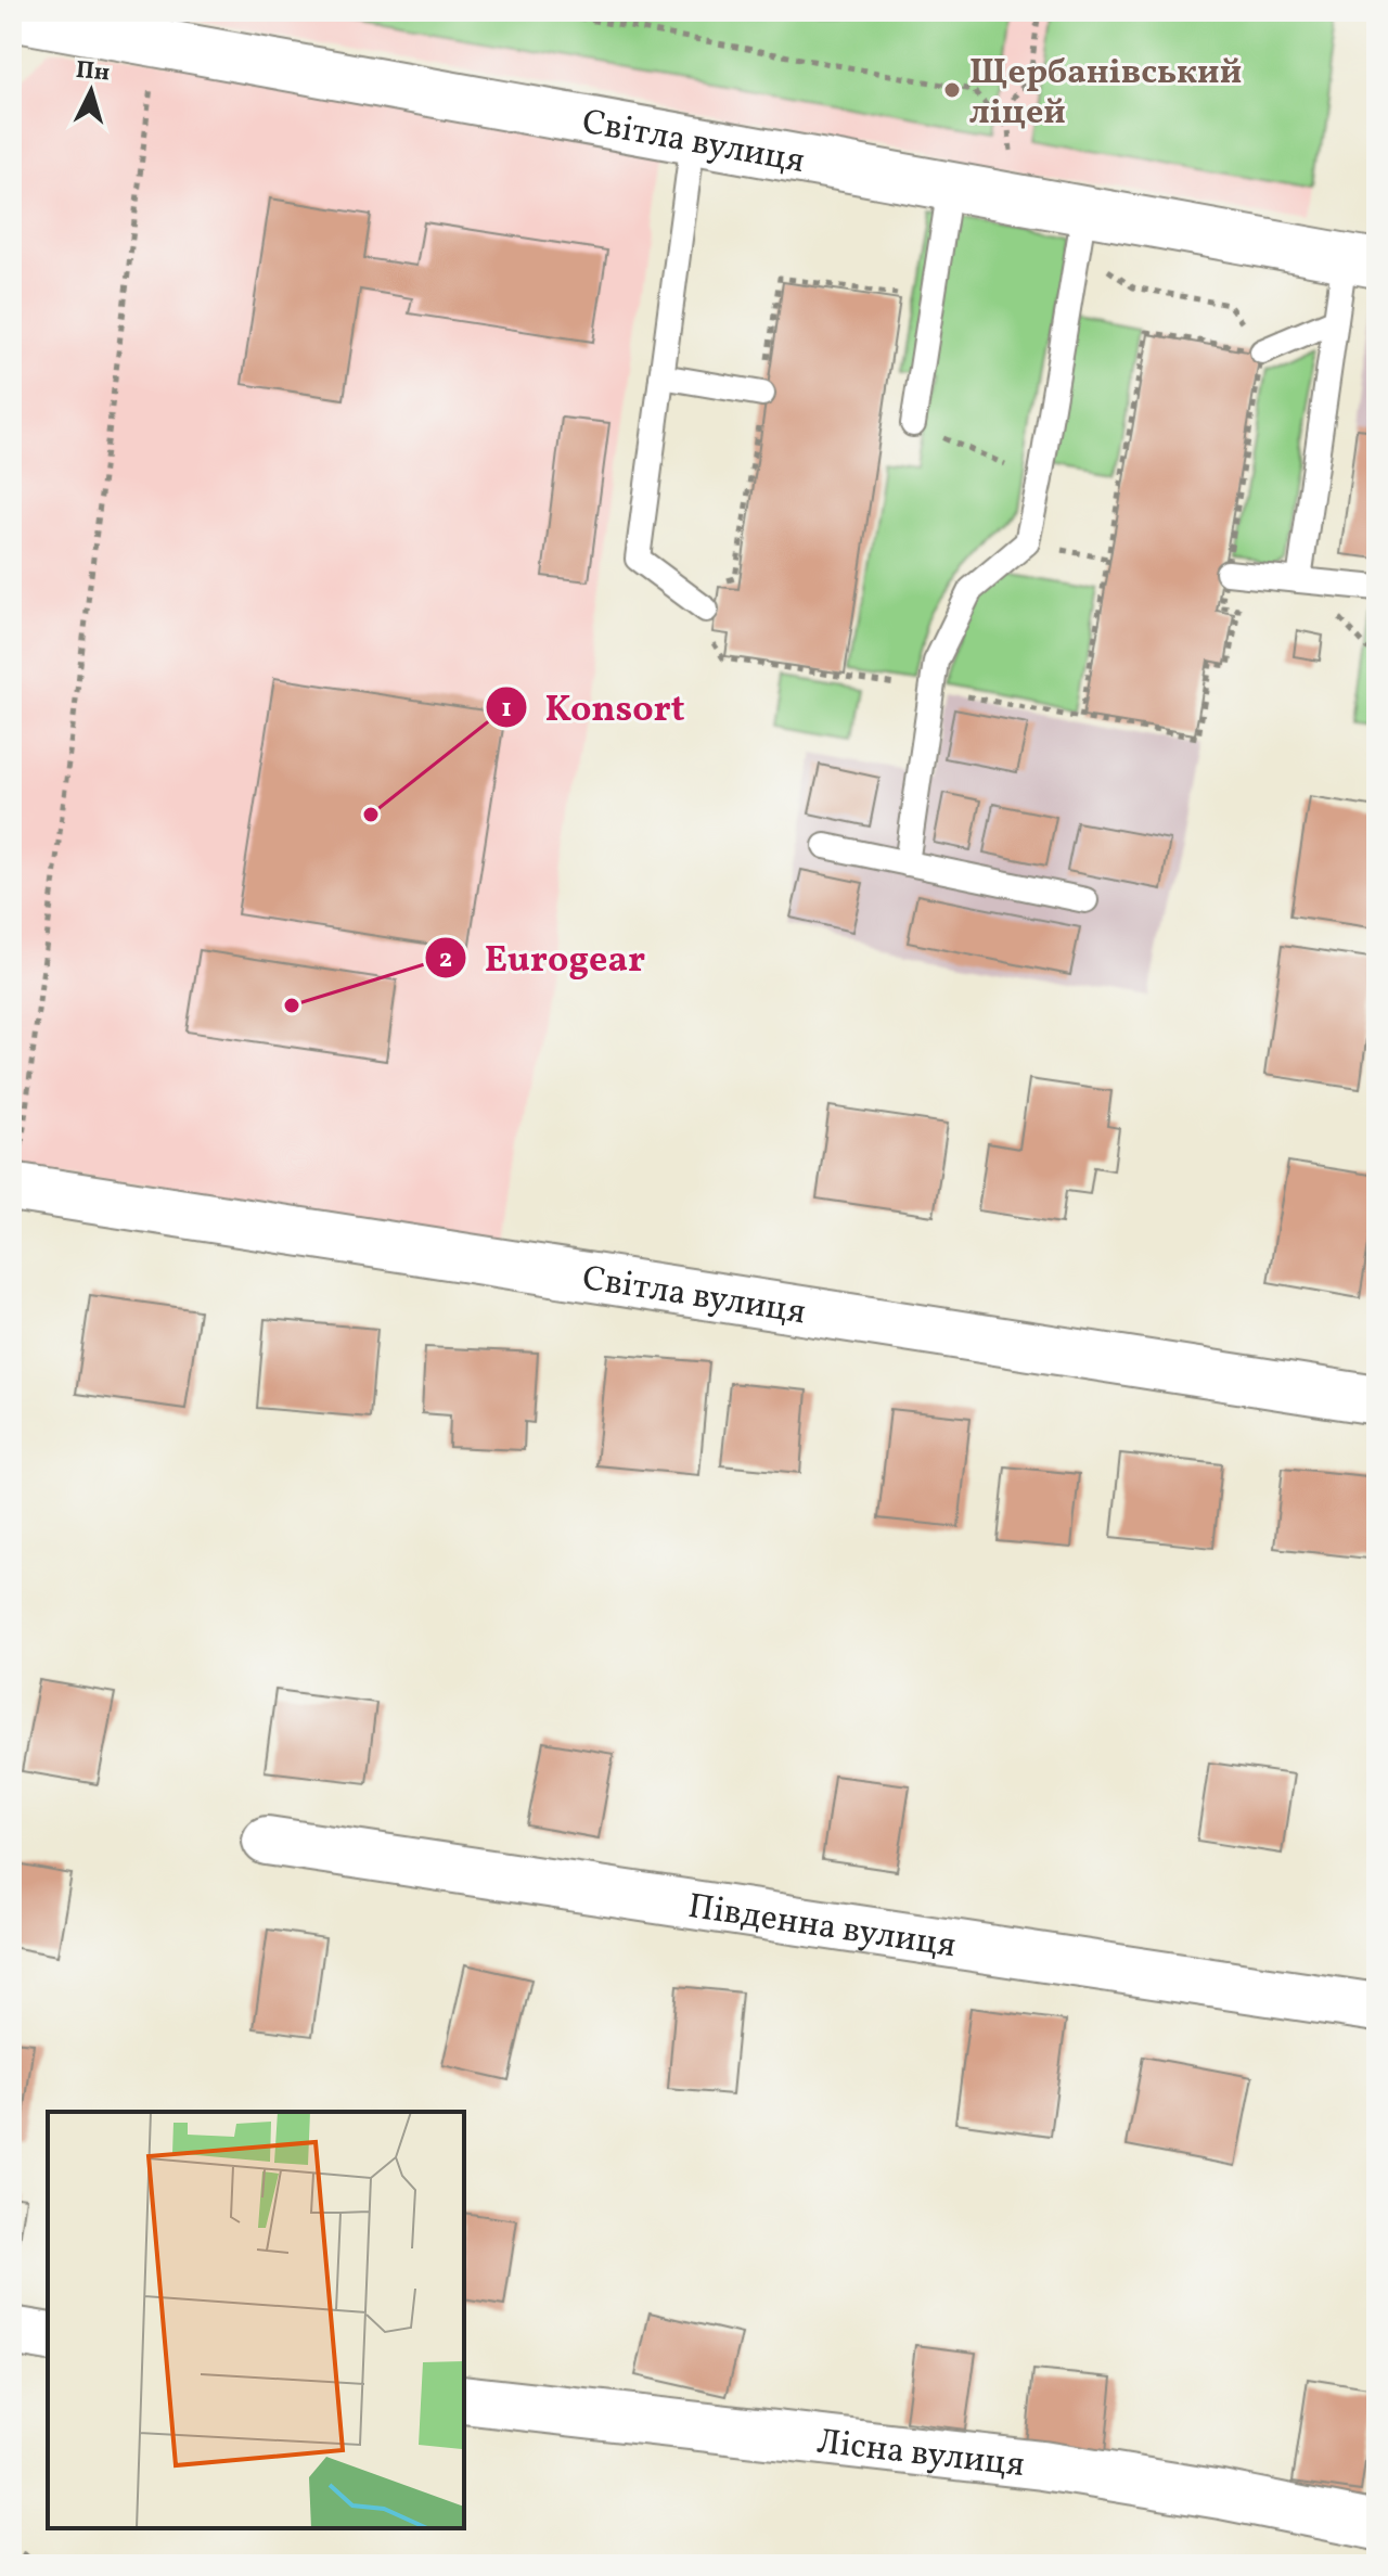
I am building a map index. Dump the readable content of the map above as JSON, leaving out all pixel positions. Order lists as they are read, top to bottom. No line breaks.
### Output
{"streets":{"street":["Світла вулиця","Південна вулиця","Лісна вулиця"]},"places":["Щербанівський ліцей","Konsort","Eurogear"],"north":"top"}
